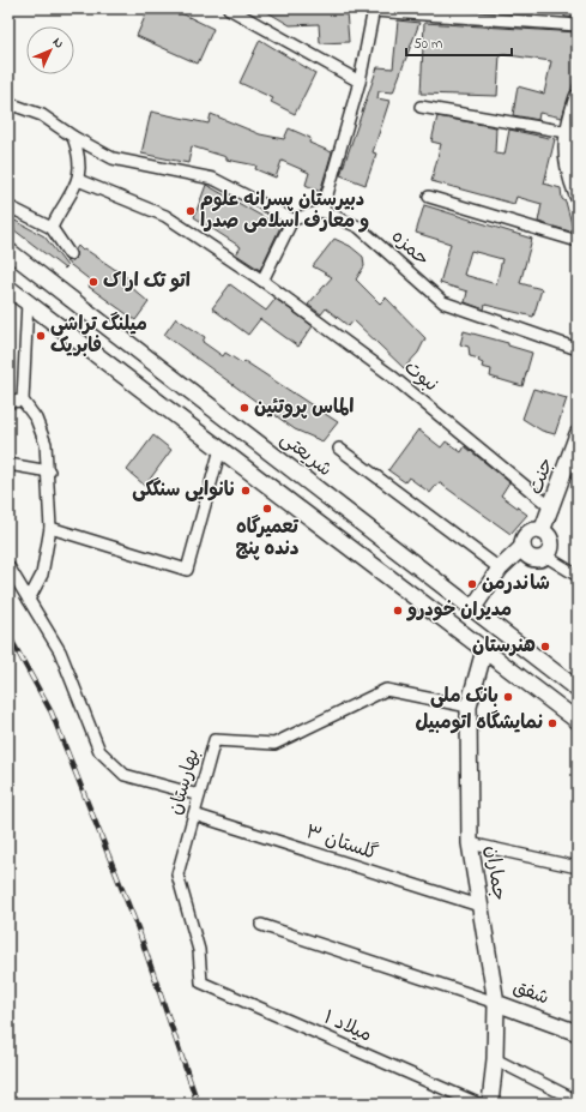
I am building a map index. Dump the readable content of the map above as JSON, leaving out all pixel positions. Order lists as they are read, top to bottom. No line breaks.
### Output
{"streets":{"main road":["شریعتی","جنت","جماران","شفق"],"street":["حمزه","نبوت","بهارستان","گلستان ۳","میلاد ۱"]},"crossings":[["نبوت","جنت"],["بهارستان","گلستان ۳"],["بهارستان","جماران"],["بهارستان","میلاد ۱"],["گلستان ۳","جماران"],["جماران","شفق"]],"places":["دبیرستان پسرانه علوم و معارف اسلامی صدرا","اتو تک اراک","میلنگ تراشی فابریک","الماس پروتئین","نانوایی سنگکی","تعمیرگاه دنده پنج","شاندرمن","مدیران خودرو","هنرستان","بانک ملی","نمایشگاه اتومبیل"],"scale_bar":"50 m","north":"top right"}
